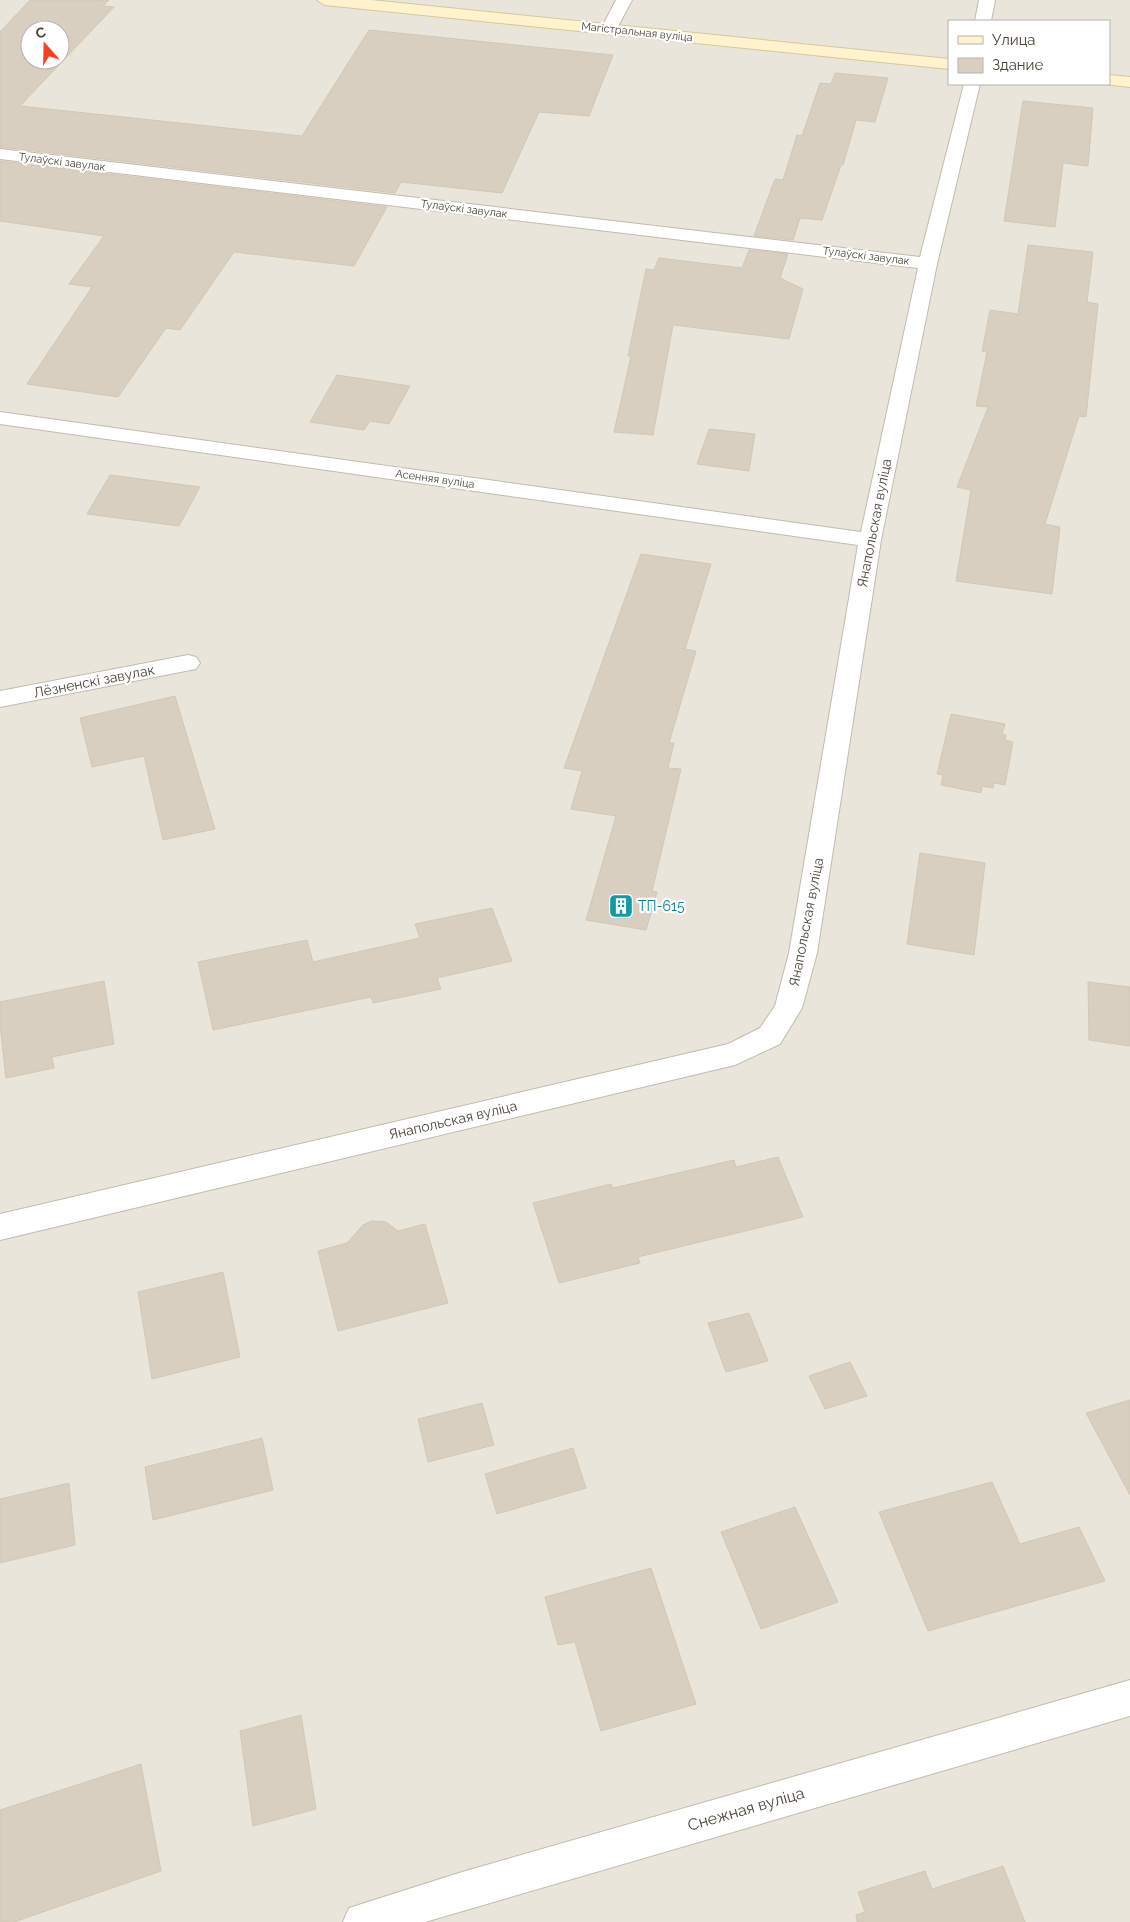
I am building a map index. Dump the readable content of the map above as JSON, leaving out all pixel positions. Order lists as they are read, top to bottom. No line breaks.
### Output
{"streets":{"street":["Магістральная вуліца","Тулаўскі завулак","Асенняя вуліца","Янапольская вуліца","Лёзненскі завулак","Снежная вуліца"]},"crossings":[["Тулаўскі завулак","Янапольская вуліца"],["Асенняя вуліца","Янапольская вуліца"]],"places":{"building":["ТП-615"]},"legend":["Улица","Здание"],"north":"top"}
